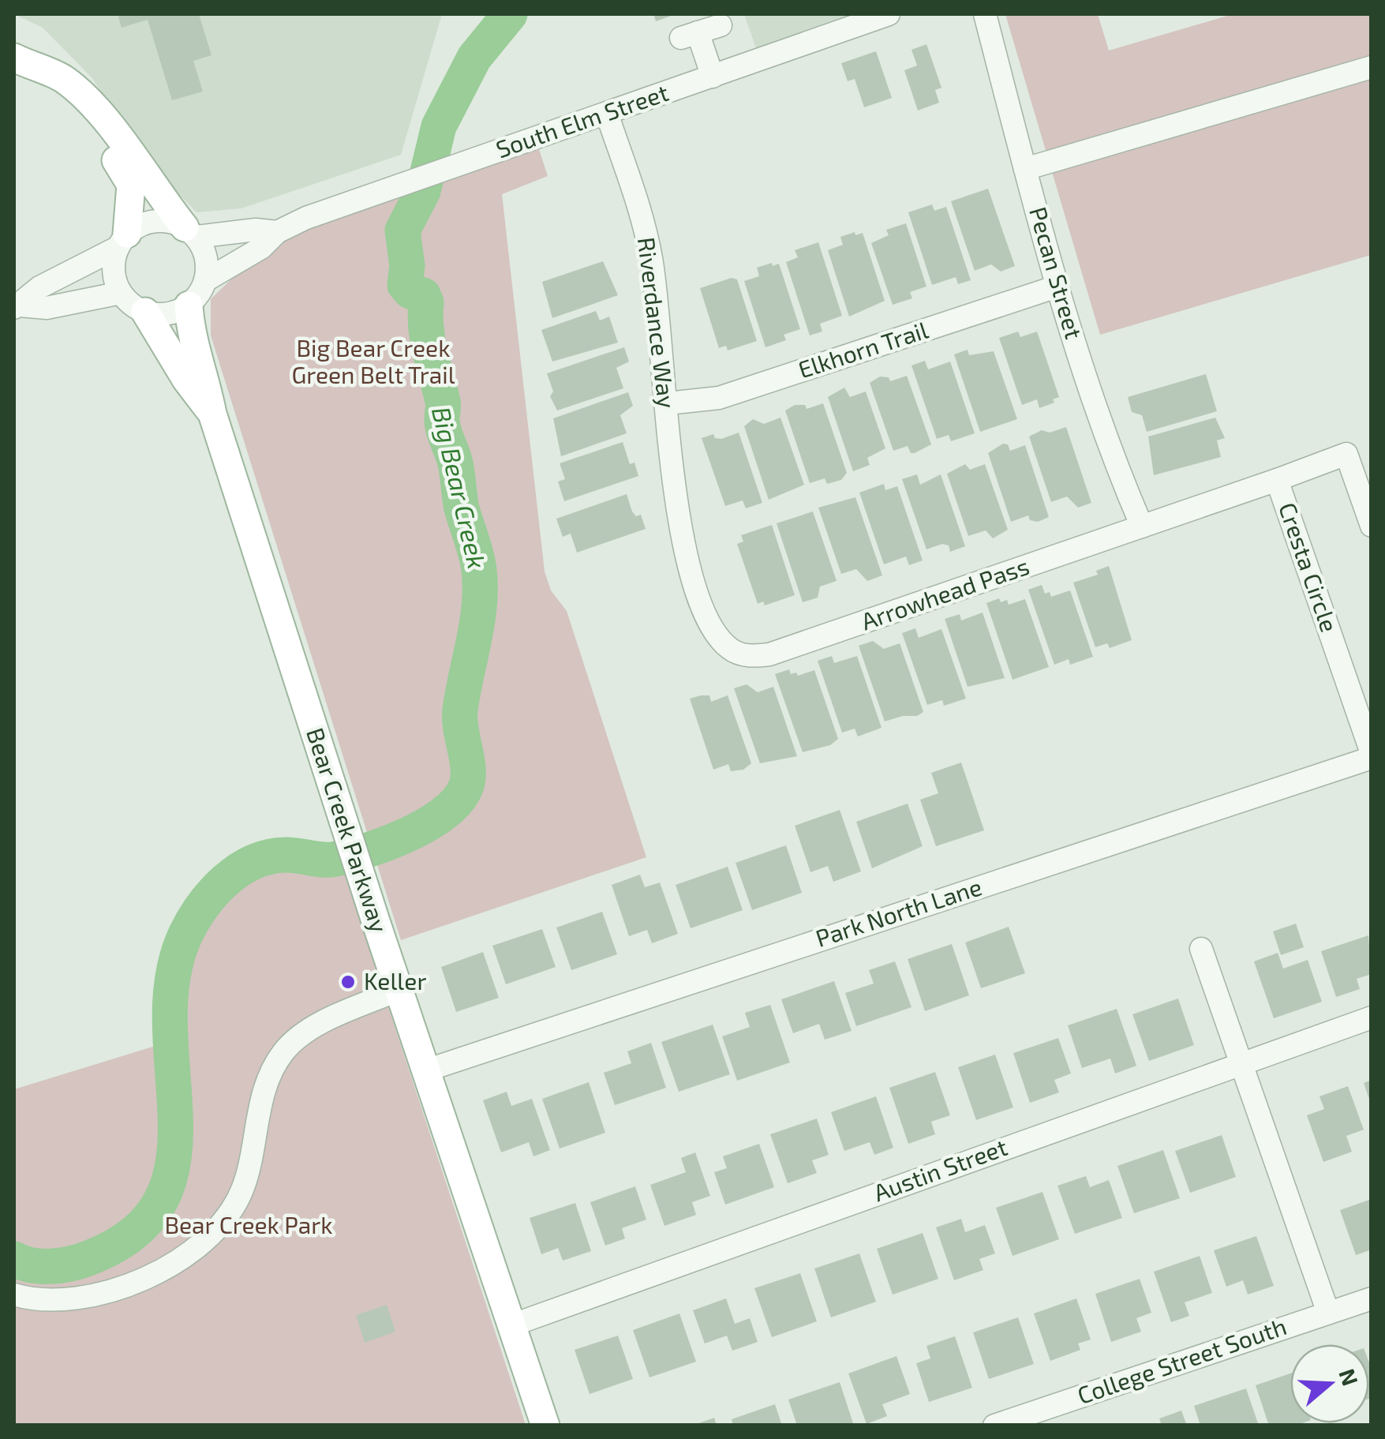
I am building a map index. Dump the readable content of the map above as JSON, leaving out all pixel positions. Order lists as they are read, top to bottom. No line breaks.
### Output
{"streets":{"main road":["Bear Creek Parkway"],"street":["South Elm Street","Pecan Street","Riverdance Way","Elkhorn Trail","Cresta Circle","Arrowhead Pass","Park North Lane","Austin Street","College Street South"]},"crossings":[["South Elm Street","Riverdance Way"],["South Elm Street","Bear Creek Parkway"],["Pecan Street","Elkhorn Trail"],["Pecan Street","Arrowhead Pass"],["Riverdance Way","Elkhorn Trail"],["Riverdance Way","Arrowhead Pass"],["Cresta Circle","Arrowhead Pass"],["Cresta Circle","Park North Lane"],["Bear Creek Parkway","Park North Lane"],["Bear Creek Parkway","Austin Street"]],"water":["Big Bear Creek"],"parks":["Big Bear Creek Green Belt Trail","Bear Creek Park"],"places":["Keller"],"north":"right"}
